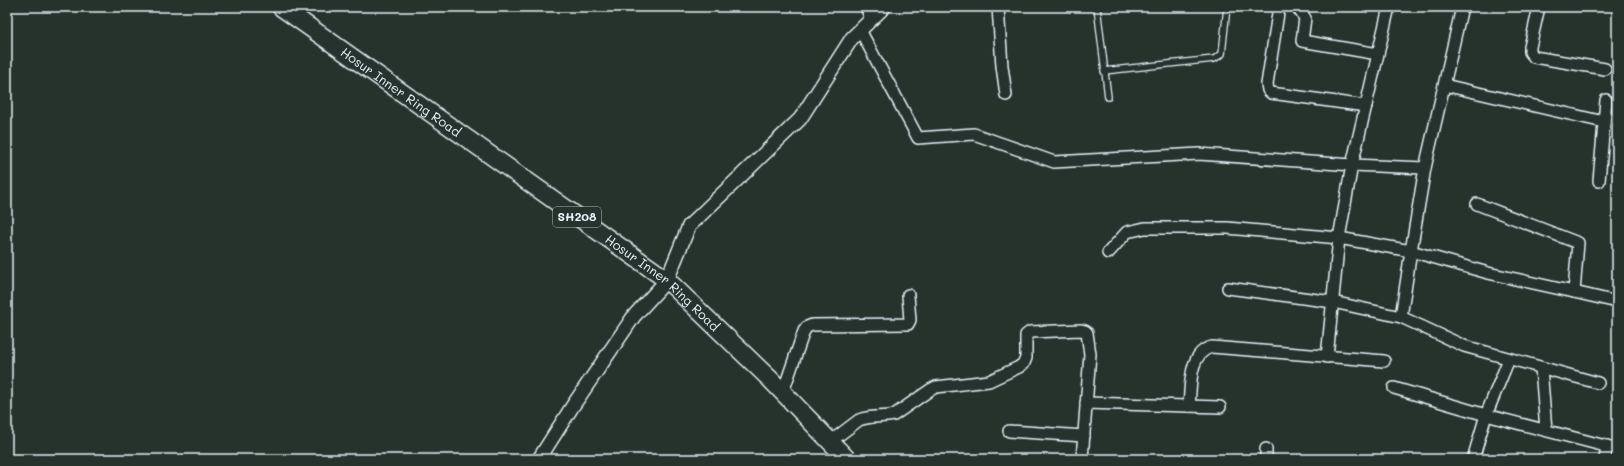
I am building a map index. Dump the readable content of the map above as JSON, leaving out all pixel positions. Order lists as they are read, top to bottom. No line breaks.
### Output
{"streets":{"main road":["Hosur Inner Ring Road","SH208"]}}
